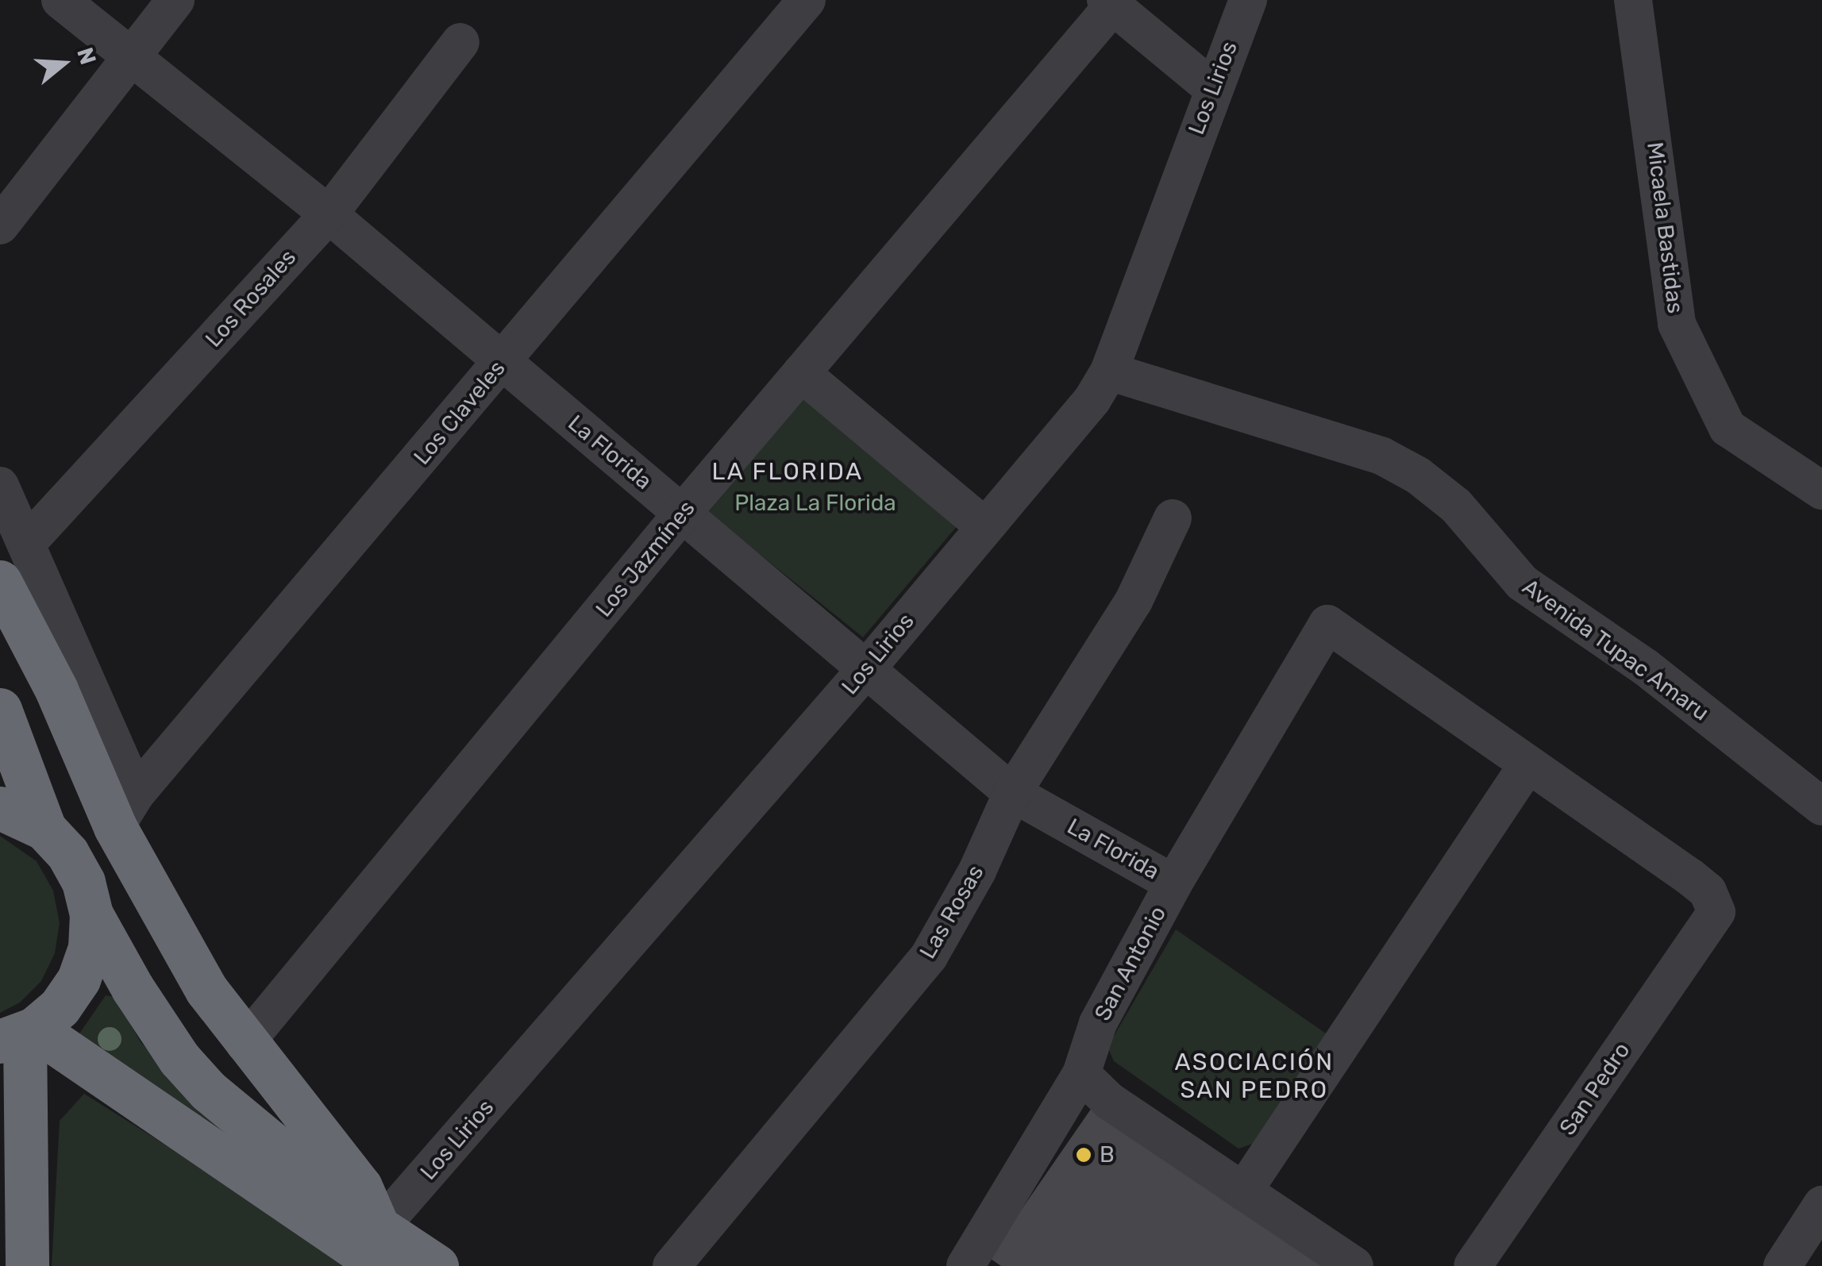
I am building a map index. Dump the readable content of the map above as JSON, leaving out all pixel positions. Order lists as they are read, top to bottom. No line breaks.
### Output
{"streets":{"street":["Los Lirios","Micaela Bastidas","Los Rosales","Los Claveles","La Florida","Los Jazmínes","Avenida Tupac Amaru","Las Rosas","San Antonio","San Pedro"]},"crossings":[["Los Lirios","La Florida"],["Los Lirios","Avenida Tupac Amaru"],["Los Rosales","La Florida"],["Los Claveles","La Florida"],["La Florida","Los Jazmínes"],["La Florida","Las Rosas"],["La Florida","San Antonio"],["San Antonio","San Pedro"]],"districts":["LA FLORIDA","ASOCIACIÓN SAN PEDRO"],"parks":["Plaza La Florida"],"places":["B"],"north":"right"}
